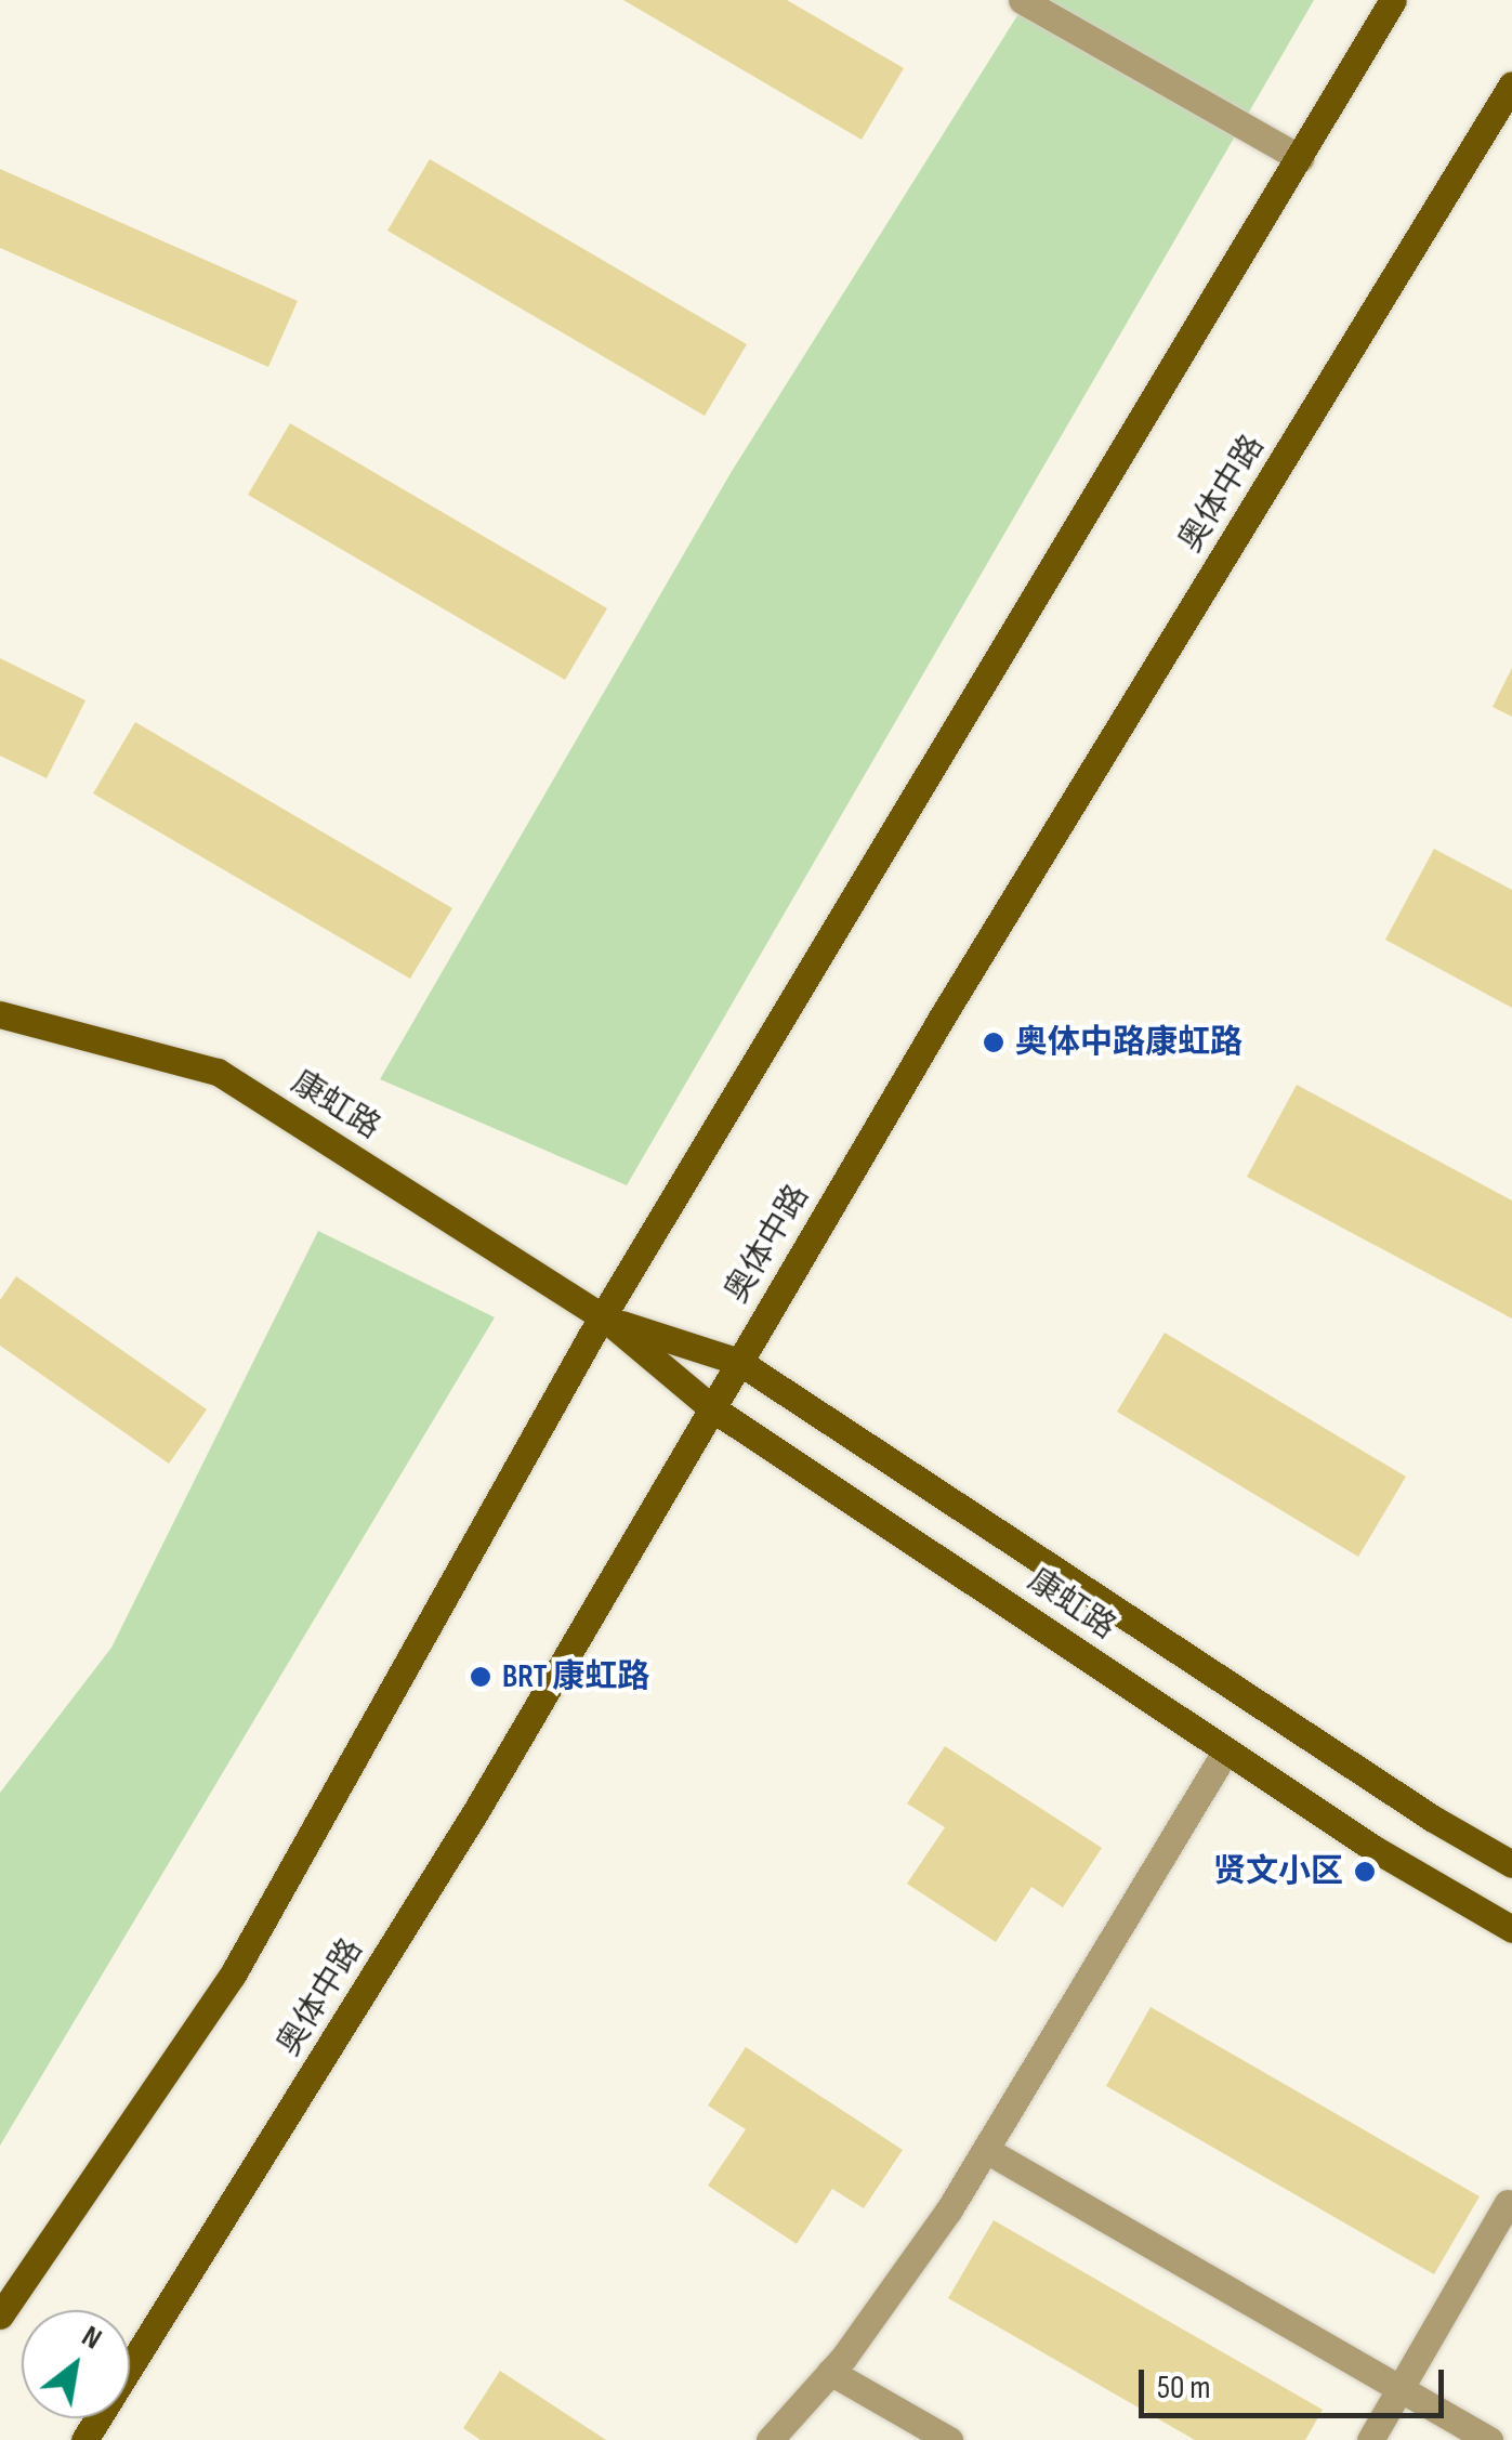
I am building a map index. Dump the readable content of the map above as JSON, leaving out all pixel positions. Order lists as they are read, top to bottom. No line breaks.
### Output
{"streets":{"main road":["奥体中路","康虹路"]},"crossings":[["奥体中路","康虹路"]],"places":["奥体中路康虹路","BRT 康虹路","贤文小区"],"scale_bar":"50 m","north":"top right"}
